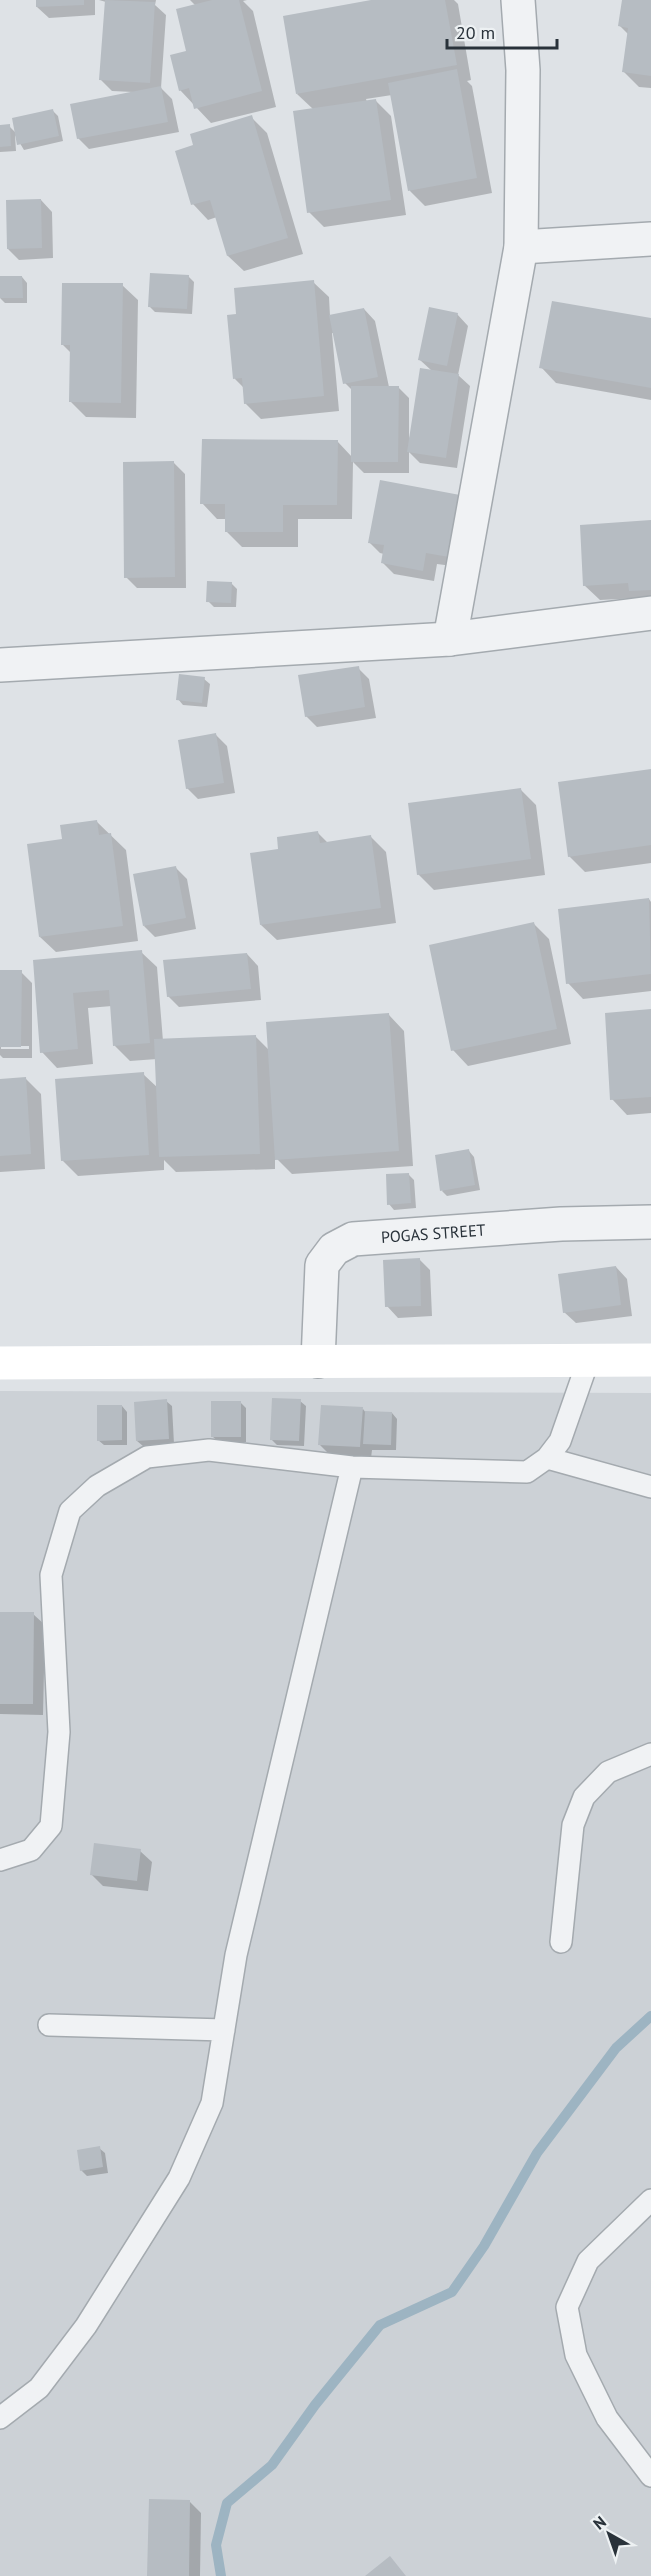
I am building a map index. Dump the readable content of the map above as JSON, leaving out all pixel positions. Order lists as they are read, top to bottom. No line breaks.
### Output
{"streets":{"street":["POGAS STREET"]},"scale_bar":"20 m","north":"top left"}
